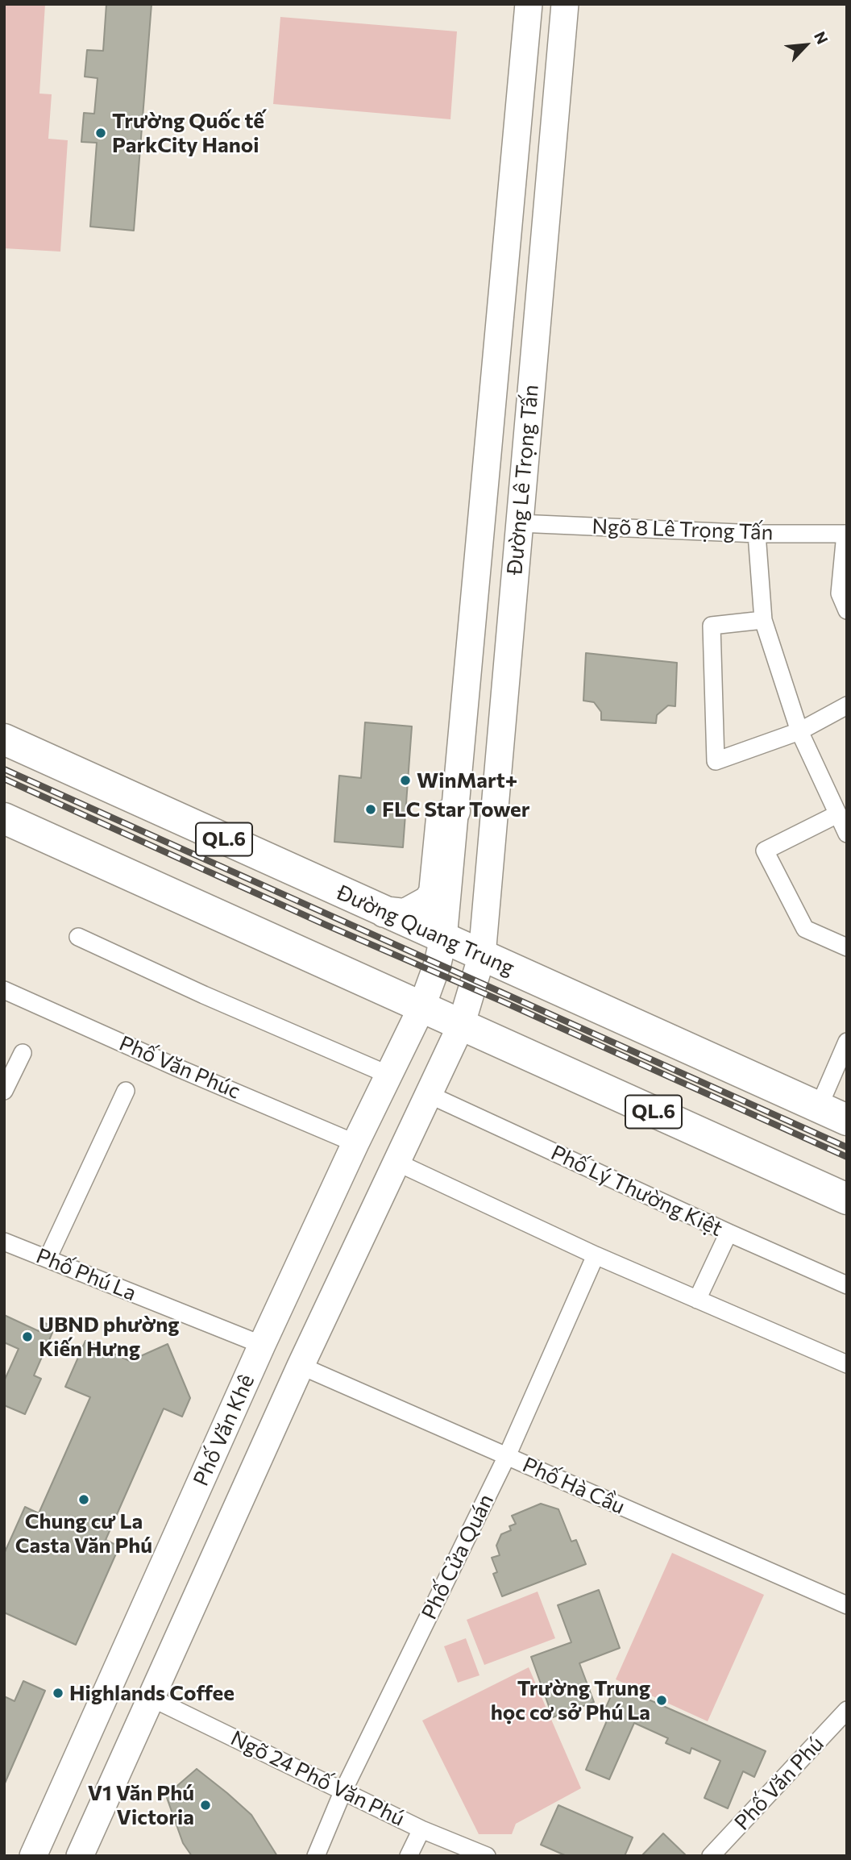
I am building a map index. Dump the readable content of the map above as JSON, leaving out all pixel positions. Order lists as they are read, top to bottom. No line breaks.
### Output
{"streets":{"highway":["QL.6","Đường Quang Trung"],"main road":["Đường Lê Trọng Tấn","Phố Văn Khê"],"street":["Ngõ 8 Lê Trọng Tấn","Phố Văn Phúc","Phố Lý Thường Kiệt","Phố Phú La","Phố Hà Cầu","Phố Cửa Quán","Ngõ 24 Phố Văn Phú","Phố Văn Phú"]},"crossings":[["Đường Lê Trọng Tấn","Ngõ 8 Lê Trọng Tấn"],["Đường Lê Trọng Tấn","QL.6"],["Đường Lê Trọng Tấn","Đường Quang Trung"],["Đường Lê Trọng Tấn","Phố Văn Khê"],["QL.6","Phố Văn Khê"],["Phố Văn Phúc","Phố Văn Khê"],["Phố Lý Thường Kiệt","Phố Văn Khê"],["Phố Phú La","Phố Văn Khê"],["Phố Văn Khê","Phố Hà Cầu"],["Phố Văn Khê","Ngõ 24 Phố Văn Phú"],["Phố Hà Cầu","Phố Cửa Quán"],["Phố Cửa Quán","Ngõ 24 Phố Văn Phú"]],"places":["Trường Quốc tế ParkCity Hanoi","WinMart+","FLC Star Tower","UBND phường Kiến Hưng","Chung cư La Casta Văn Phú","Highlands Coffee","Trường Trung học cơ sở Phú La","V1 Văn Phú Victoria"],"north":"top right"}
